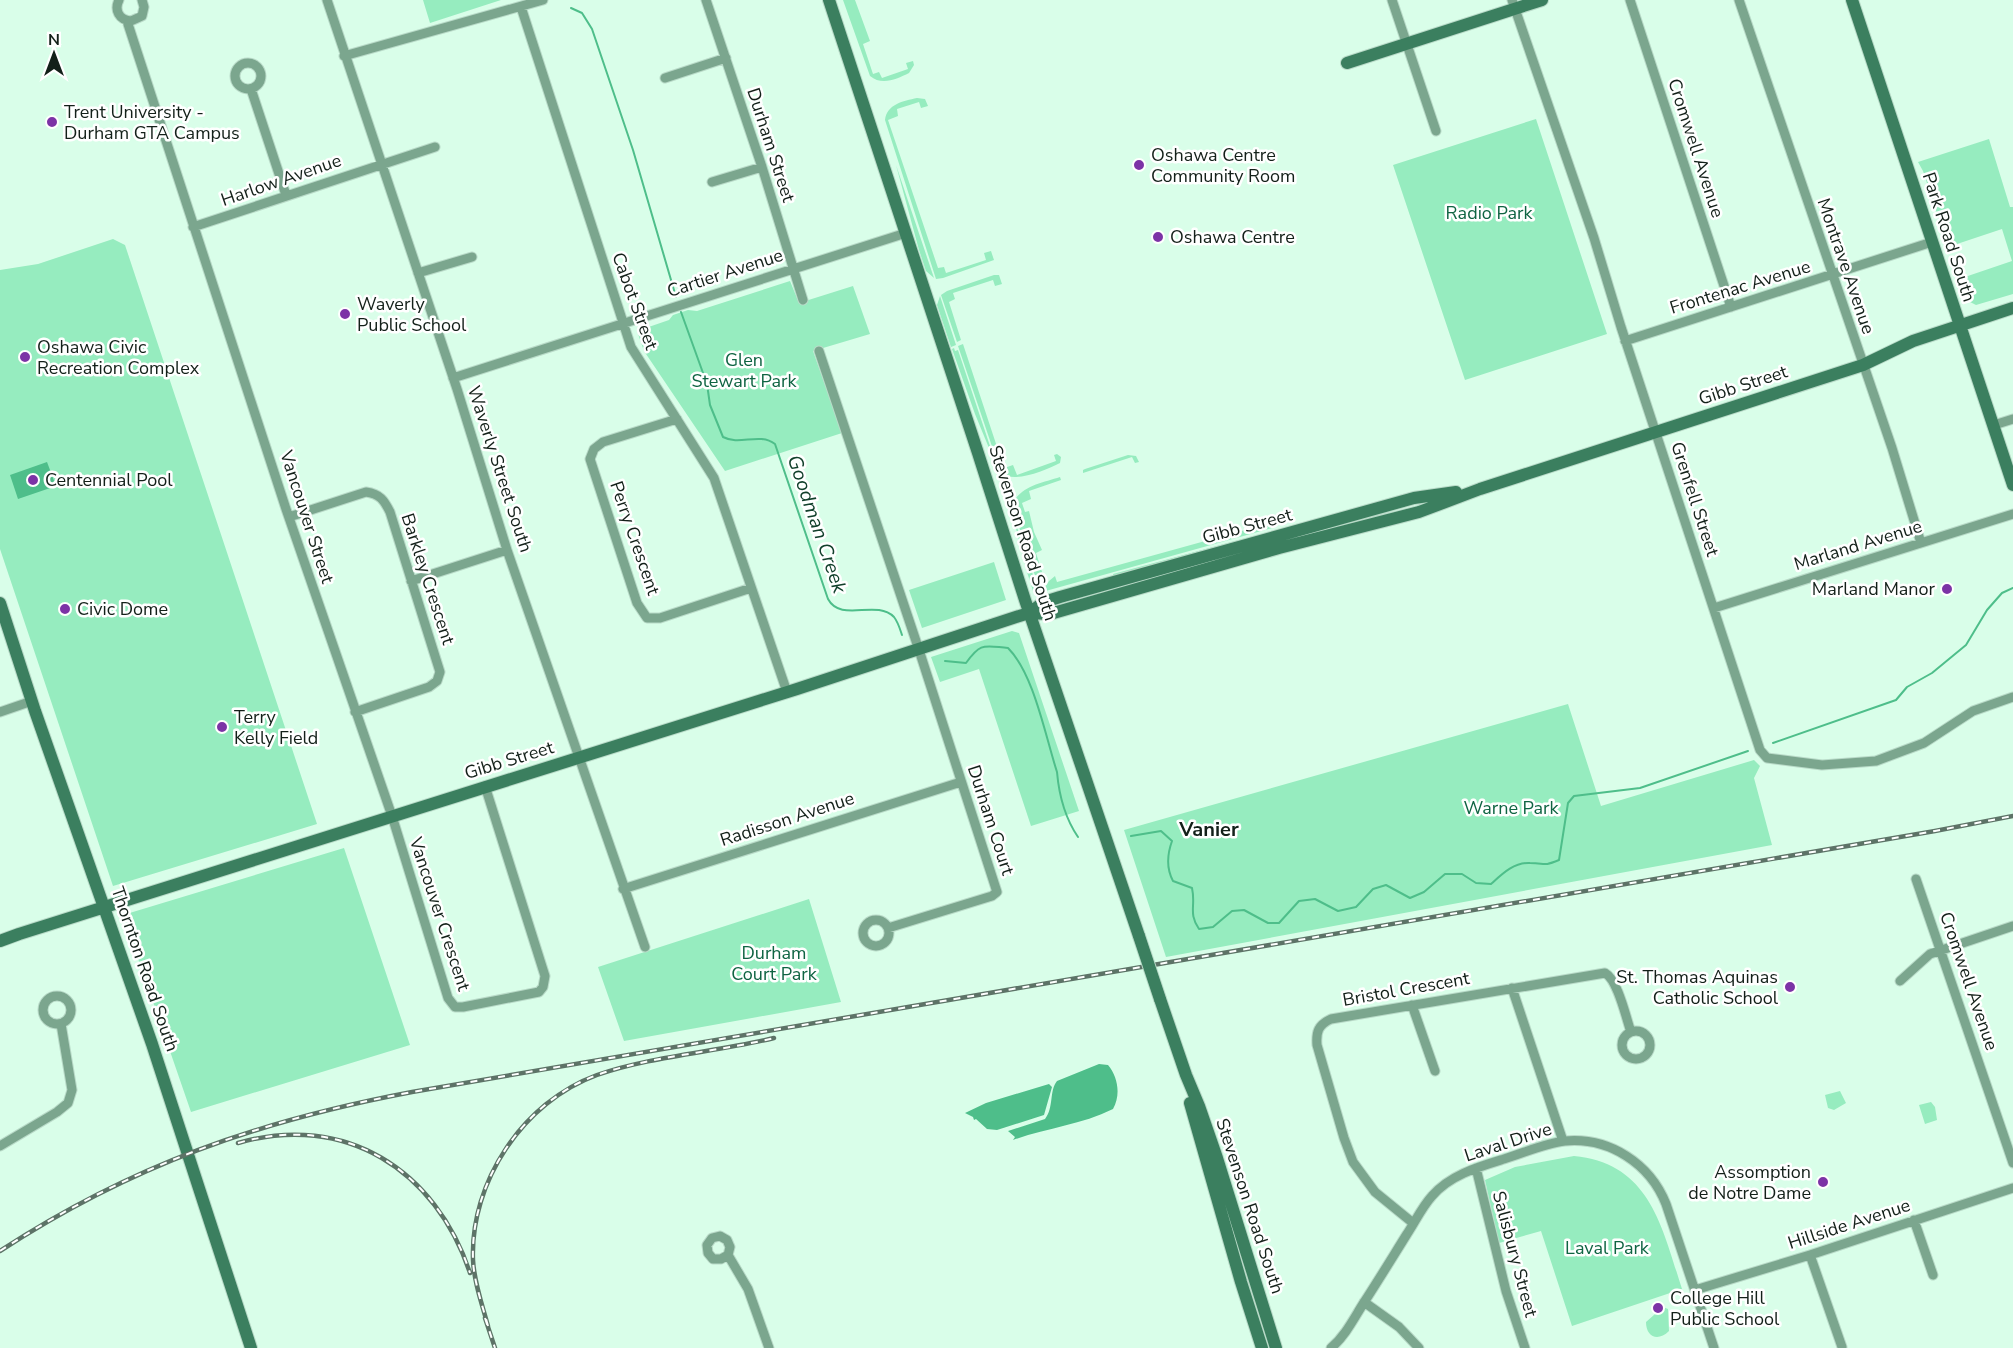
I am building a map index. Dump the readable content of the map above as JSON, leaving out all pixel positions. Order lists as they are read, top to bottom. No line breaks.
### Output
{"streets":{"main road":["Park Road South","Gibb Street","Stevenson Road South","Thornton Road South"],"street":["Durham Street","Cromwell Avenue","Harlow Avenue","Montrave Avenue","Cartier Avenue","Frontenac Avenue","Cabot Street","Waverly Street South","Grenfell Street","Vancouver Street","Perry Crescent","Marland Avenue","Barkley Crescent","Radisson Avenue","Durham Court","Vancouver Crescent","Bristol Crescent","Laval Drive","Hillside Avenue","Salisbury Street"]},"crossings":[["Durham Street","Cartier Avenue"],["Cromwell Avenue","Frontenac Avenue"],["Harlow Avenue","Waverly Street South"],["Harlow Avenue","Vancouver Street"],["Park Road South","Frontenac Avenue"],["Park Road South","Gibb Street"],["Montrave Avenue","Frontenac Avenue"],["Montrave Avenue","Gibb Street"],["Montrave Avenue","Marland Avenue"],["Cartier Avenue","Cabot Street"],["Cartier Avenue","Waverly Street South"],["Cartier Avenue","Stevenson Road South"],["Frontenac Avenue","Grenfell Street"],["Cabot Street","Gibb Street"],["Cabot Street","Perry Crescent"],["Gibb Street","Waverly Street South"],["Gibb Street","Grenfell Street"],["Gibb Street","Vancouver Street"],["Gibb Street","Stevenson Road South"],["Gibb Street","Durham Court"],["Gibb Street","Vancouver Crescent"],["Gibb Street","Thornton Road South"],["Waverly Street South","Radisson Avenue"],["Grenfell Street","Marland Avenue"],["Vancouver Street","Barkley Crescent"],["Vancouver Street","Vancouver Crescent"],["Radisson Avenue","Durham Court"],["Bristol Crescent","Laval Drive"],["Laval Drive","Hillside Avenue"],["Laval Drive","Salisbury Street"]],"districts":["Vanier"],"water":["Goodman Creek"],"parks":["Radio Park","Glen Stewart Park","Warne Park","Durham Court Park","Laval Park"],"places":["Trent University - Durham GTA Campus","Oshawa Centre Community Room","Oshawa Centre","Waverly Public School","Oshawa Civic Recreation Complex","Centennial Pool","Marland Manor","Civic Dome","Terry Kelly Field","St. Thomas Aquinas Catholic School","Assomption de Notre Dame","College Hill Public School"],"north":"top"}
